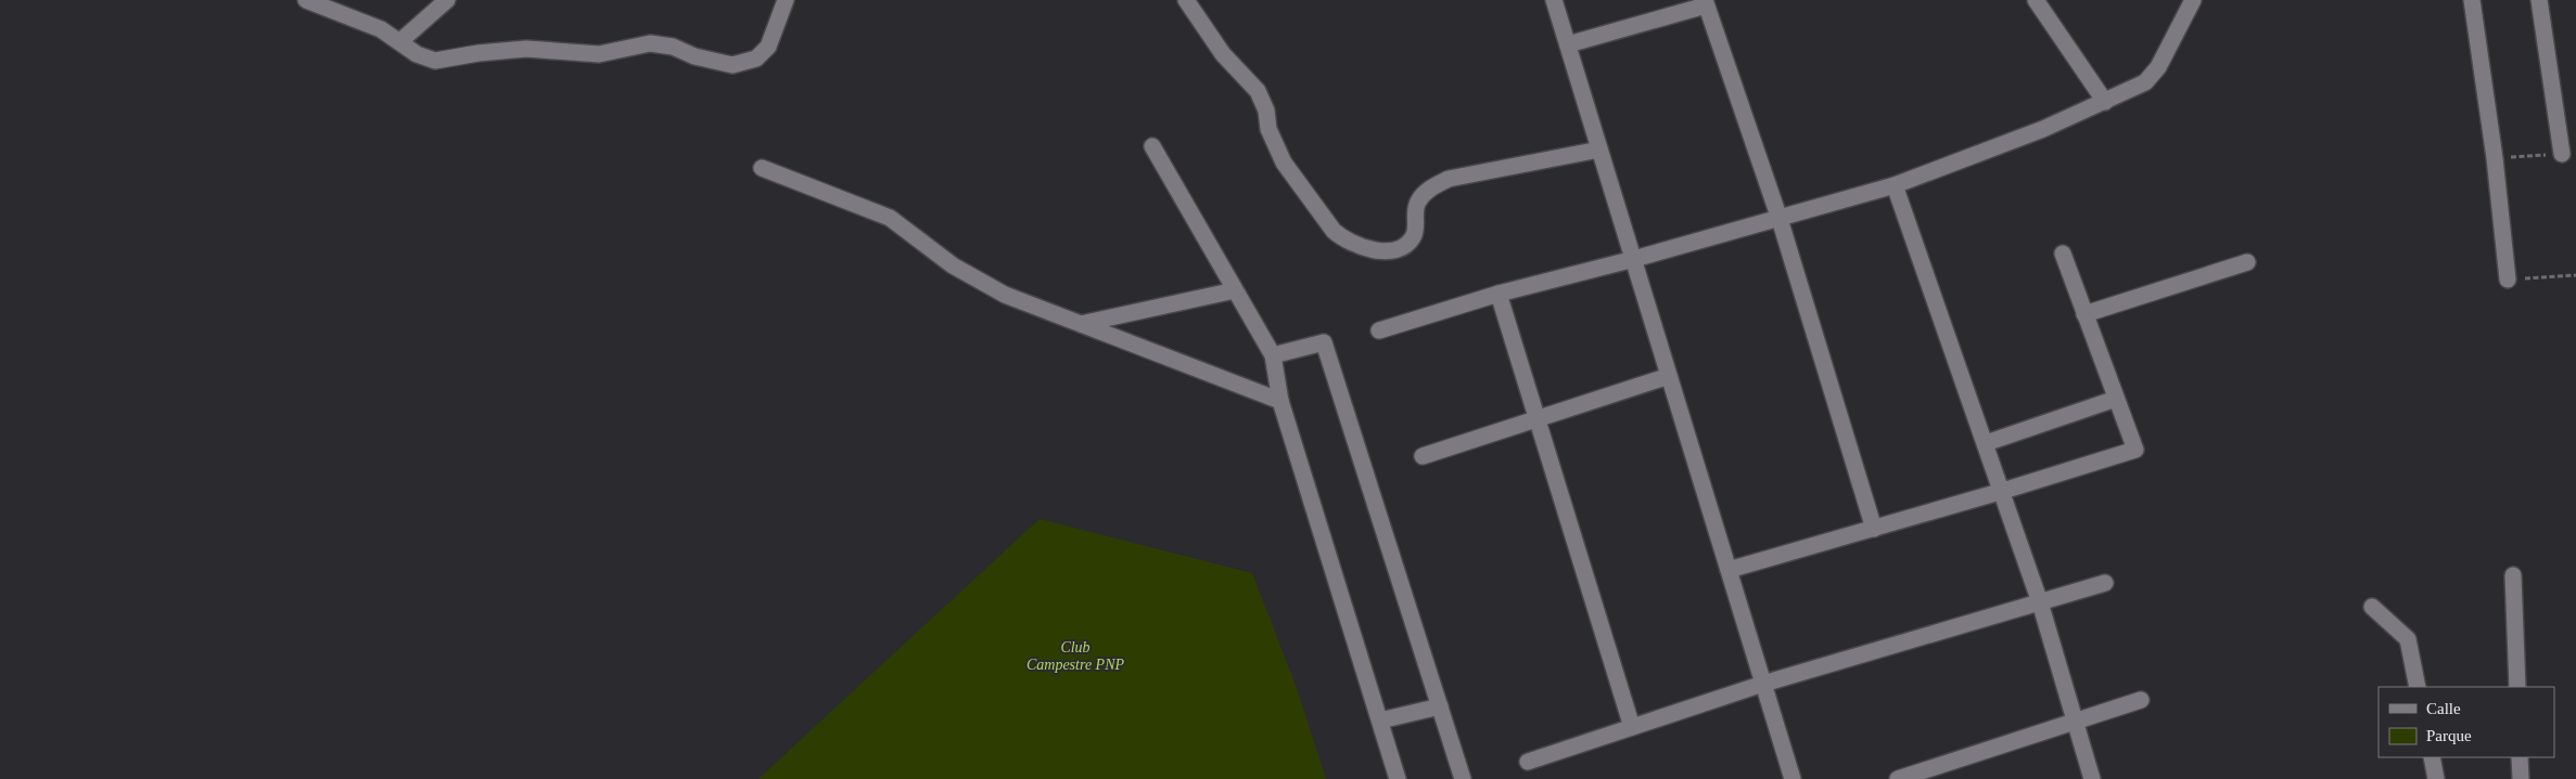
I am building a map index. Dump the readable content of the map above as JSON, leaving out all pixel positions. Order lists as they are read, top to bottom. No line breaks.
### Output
{"parks":["Club Campestre PNP"],"legend":["Calle","Parque"]}
